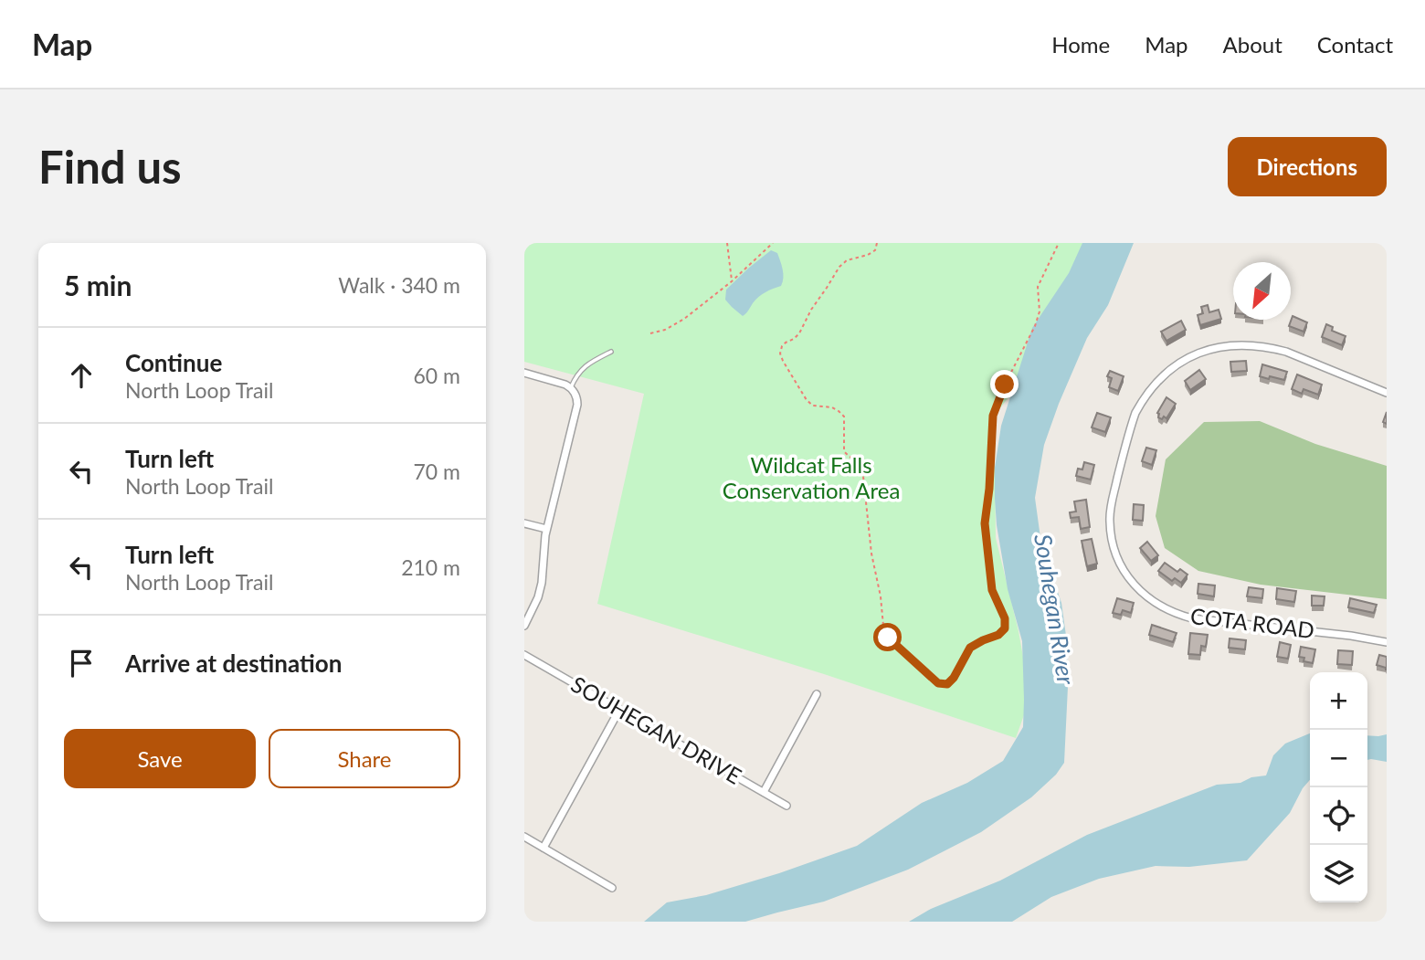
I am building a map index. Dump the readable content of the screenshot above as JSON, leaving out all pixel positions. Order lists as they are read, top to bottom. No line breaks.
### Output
{"streets":{"street":["COTA ROAD","SOUHEGAN DRIVE"]},"water":["Souhegan River"],"parks":["Wildcat Falls Conservation Area"],"north":"bottom left","page":{"header":"Map","nav":["Home","Map","About","Contact"],"buttons":["Directions",["Save","Share"]],"title":"Find us","heading":["5 min","Walk · 340 m"],"list":[["Continue","North Loop Trail","60 m"],["Turn left","North Loop Trail","70 m"],["Turn left","North Loop Trail","210 m"],"Arrive at destination"],"map_buttons":["+","−"]}}
